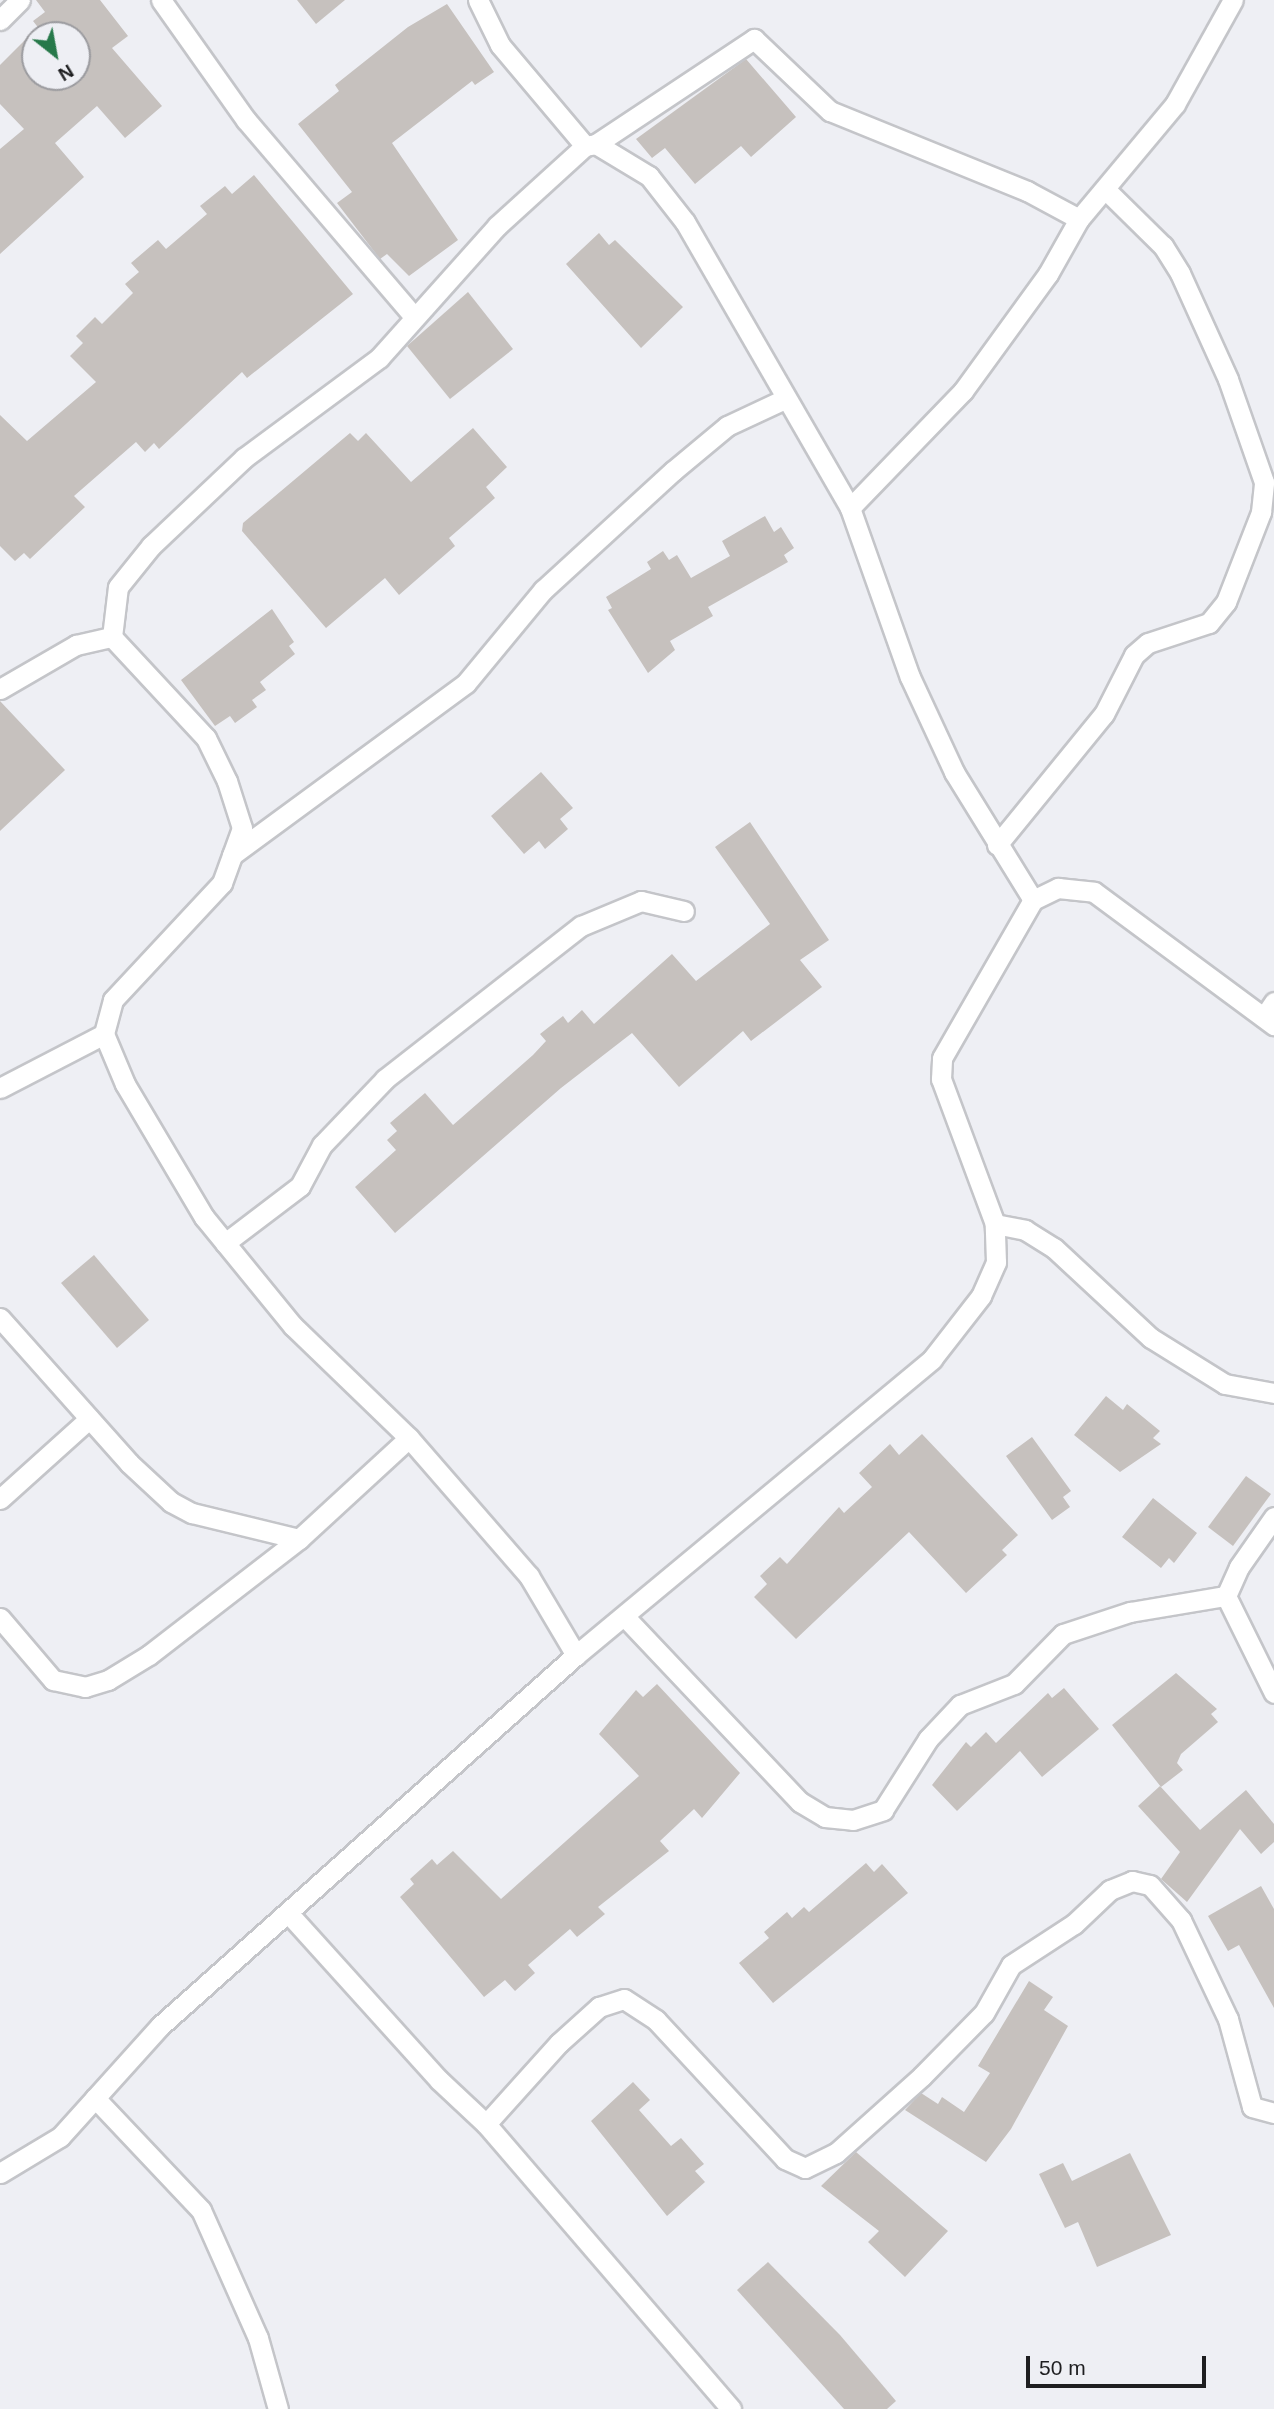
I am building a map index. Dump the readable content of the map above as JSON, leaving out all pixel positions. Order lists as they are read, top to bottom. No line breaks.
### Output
{"scale_bar":"50 m","north":"bottom right"}
